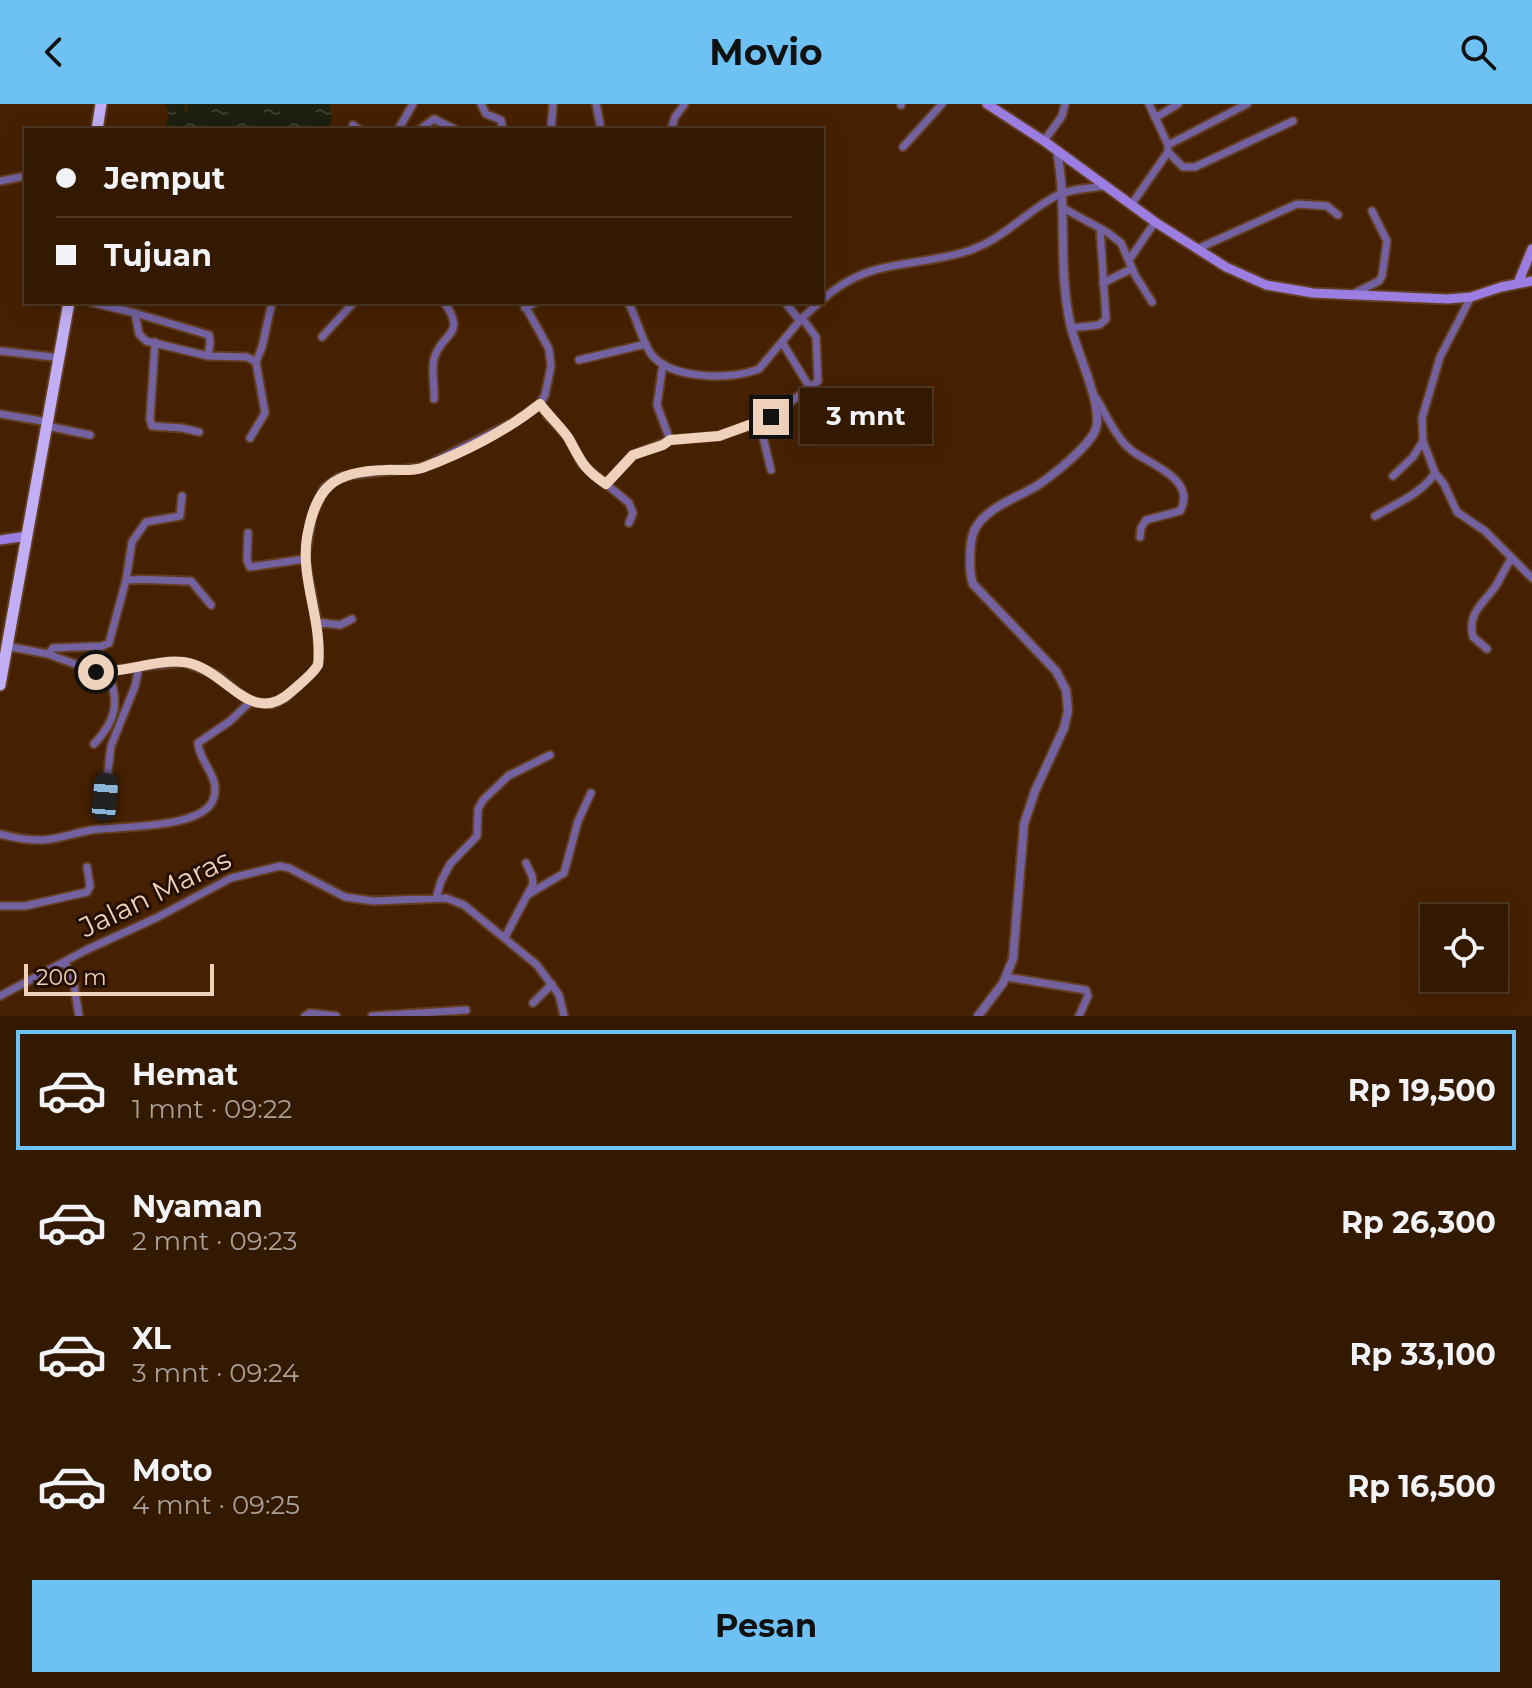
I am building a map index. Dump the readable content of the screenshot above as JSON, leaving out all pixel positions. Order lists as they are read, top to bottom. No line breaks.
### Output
{"streets":{"street":["Jalan Maras"]},"scale_bar":"200 m","page":{"header":"Movio","banner":["Jemput","Tujuan"],"bubble":"3 mnt","scale":"200 m","list":[{"name":"Hemat","note":"1 mnt · 09:22","value":"Rp 19,500"},{"name":"Nyaman","note":"2 mnt · 09:23","value":"Rp 26,300"},{"name":"XL","note":"3 mnt · 09:24","value":"Rp 33,100"},{"name":"Moto","note":"4 mnt · 09:25","value":"Rp 16,500"}],"buttons":"Pesan"}}
